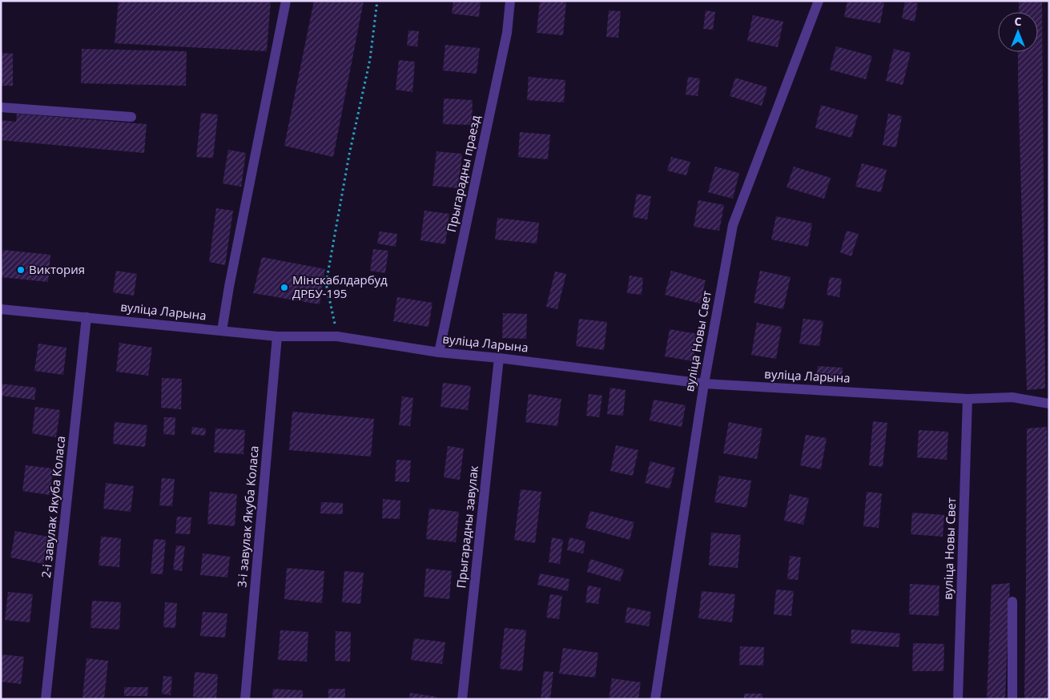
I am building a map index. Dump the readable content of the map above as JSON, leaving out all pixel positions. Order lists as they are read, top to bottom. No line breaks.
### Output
{"streets":{"street":["Прыгарадны праезд","вуліца Ларына","вуліца Новы Свет","2-і завулак Якуба Коласа","3-і завулак Якуба Коласа","Прыгарадны завулак"]},"crossings":[["Прыгарадны праезд","вуліца Ларына"],["вуліца Ларына","вуліца Новы Свет"],["вуліца Ларына","2-і завулак Якуба Коласа"],["вуліца Ларына","3-і завулак Якуба Коласа"],["вуліца Ларына","Прыгарадны завулак"]],"places":["Виктория","Мінскаблдарбуд ДРБУ-195"],"north":"top"}
